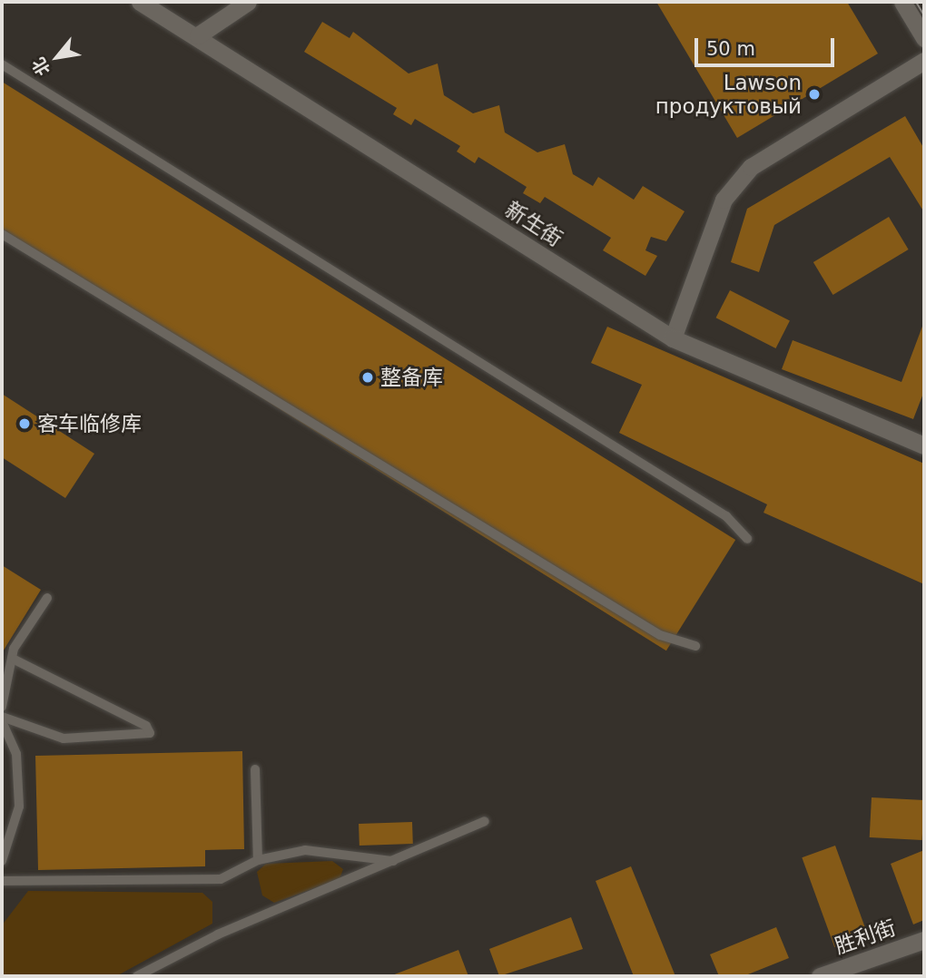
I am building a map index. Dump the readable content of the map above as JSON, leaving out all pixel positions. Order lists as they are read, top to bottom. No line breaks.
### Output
{"streets":{"street":["新生街","胜利街"]},"places":["Lawson продуктовый","整备库","客车临修库"],"scale_bar":"50 m","north":"bottom left"}
